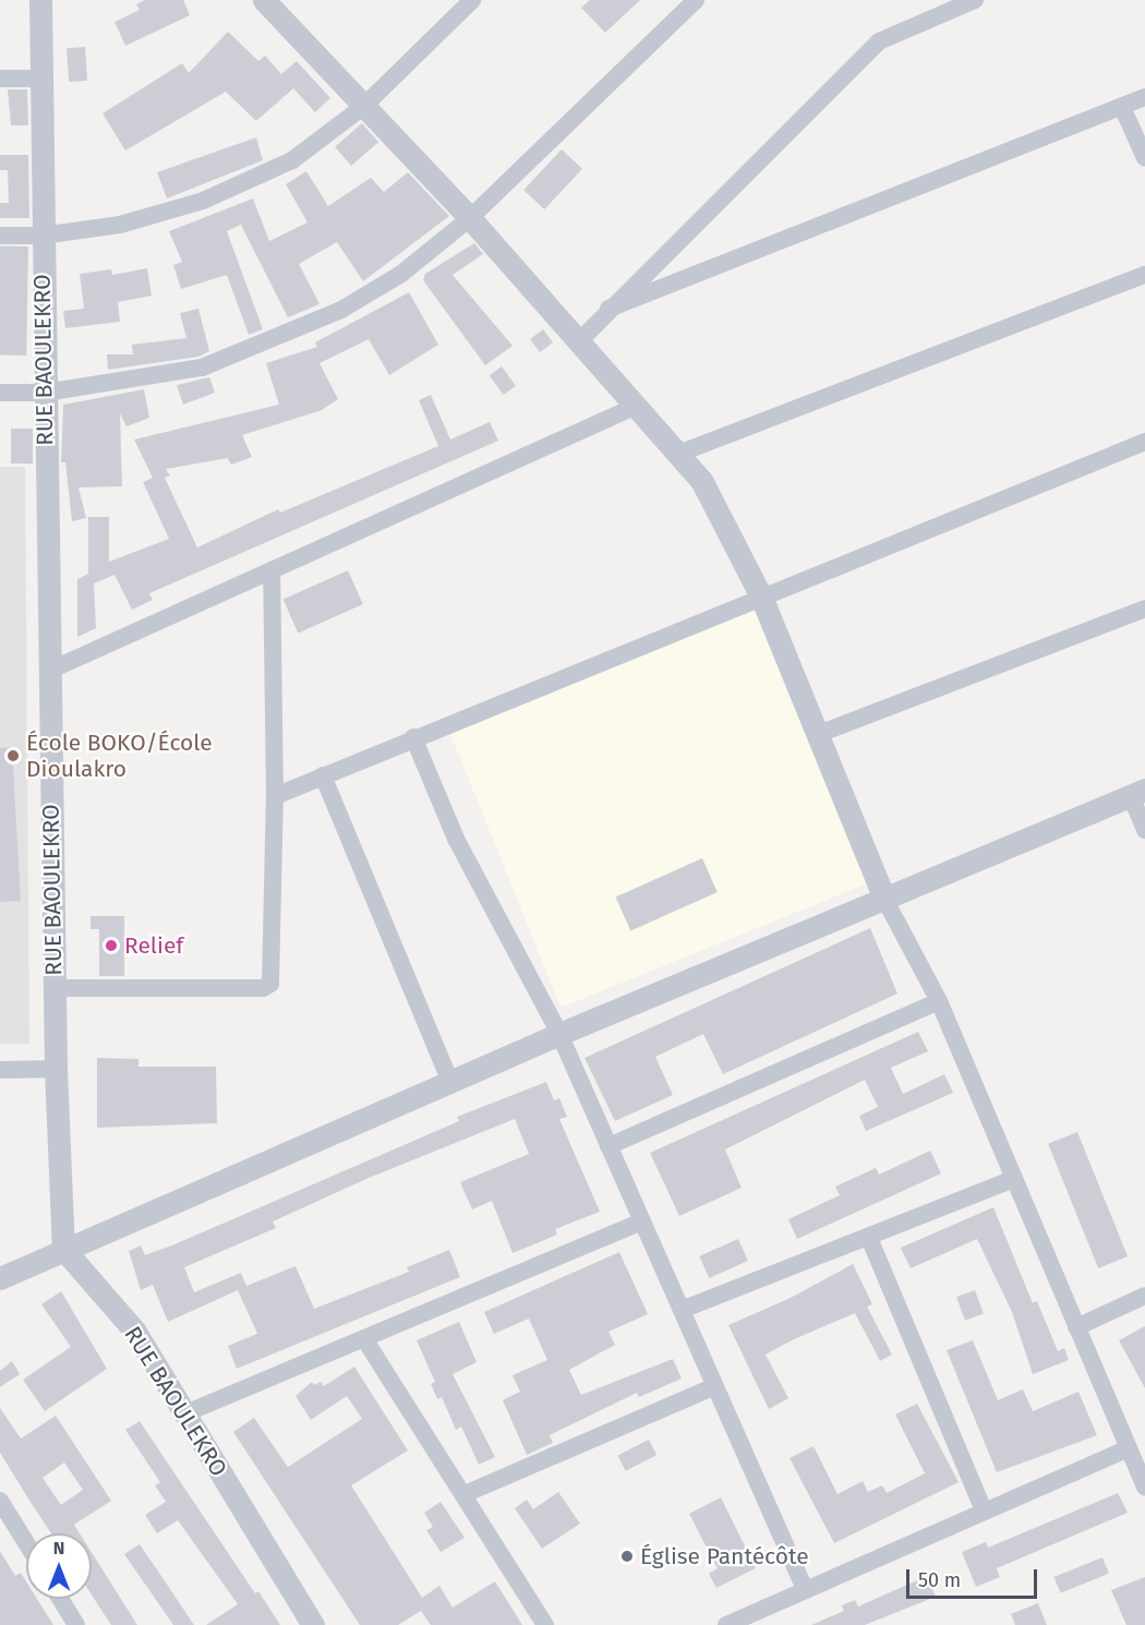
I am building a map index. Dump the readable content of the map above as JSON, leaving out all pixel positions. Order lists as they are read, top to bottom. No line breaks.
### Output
{"streets":{"street":["RUE BAOULEKRO"]},"places":["École BOKO/École Dioulakro","Relief","Église Pantécôte"],"scale_bar":"50 m","north":"top"}
